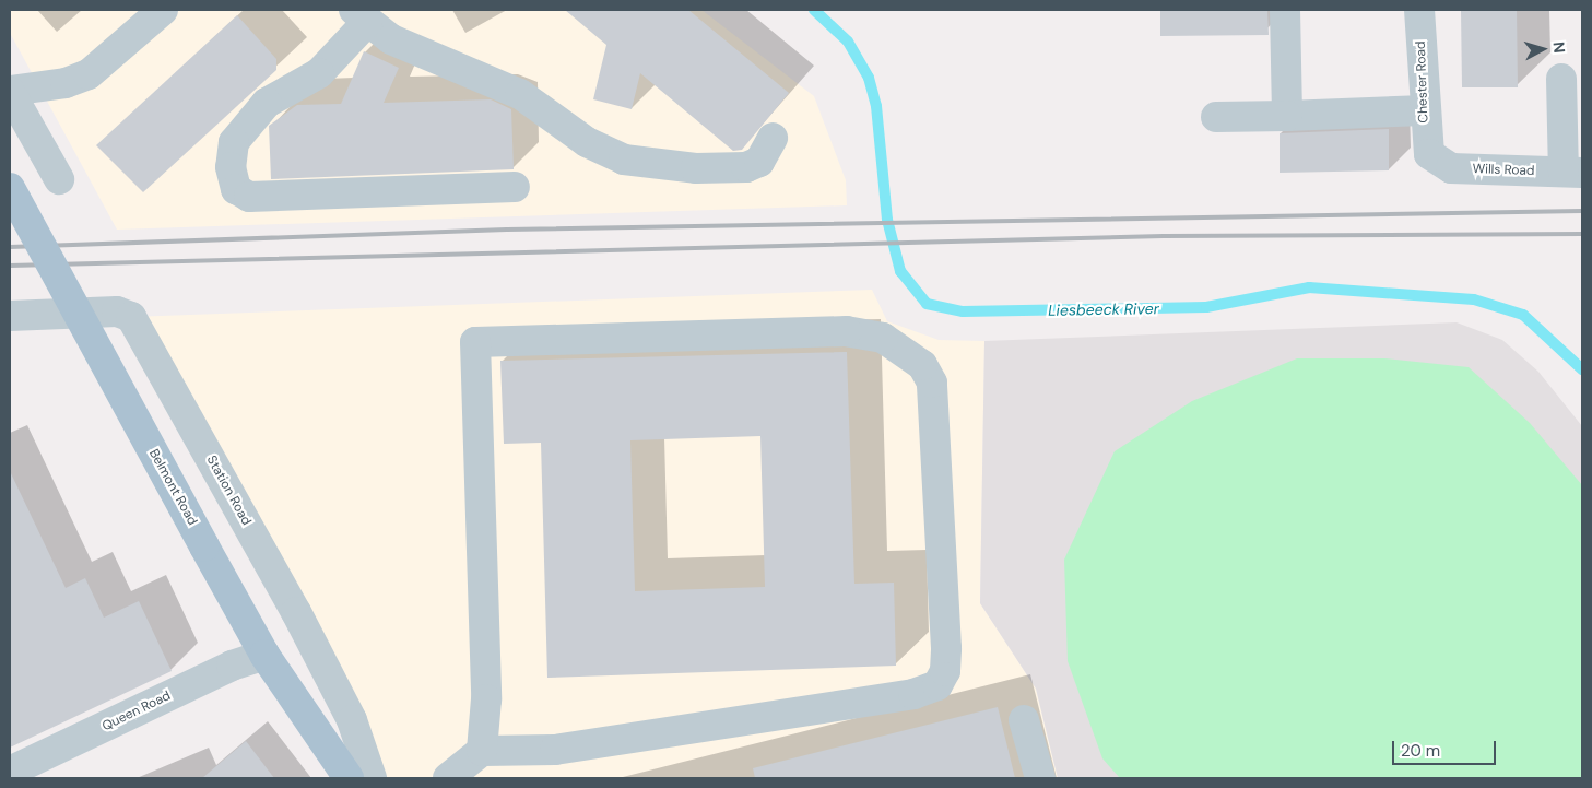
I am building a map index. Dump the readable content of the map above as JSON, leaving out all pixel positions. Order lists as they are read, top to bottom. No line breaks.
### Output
{"streets":{"main road":["Belmont Road"],"street":["Chester Road","Wills Road","Station Road","Queen Road"]},"crossings":[["Chester Road","Wills Road"],["Belmont Road","Queen Road"]],"water":["Liesbeeck River"],"scale_bar":"20 m","north":"right"}
